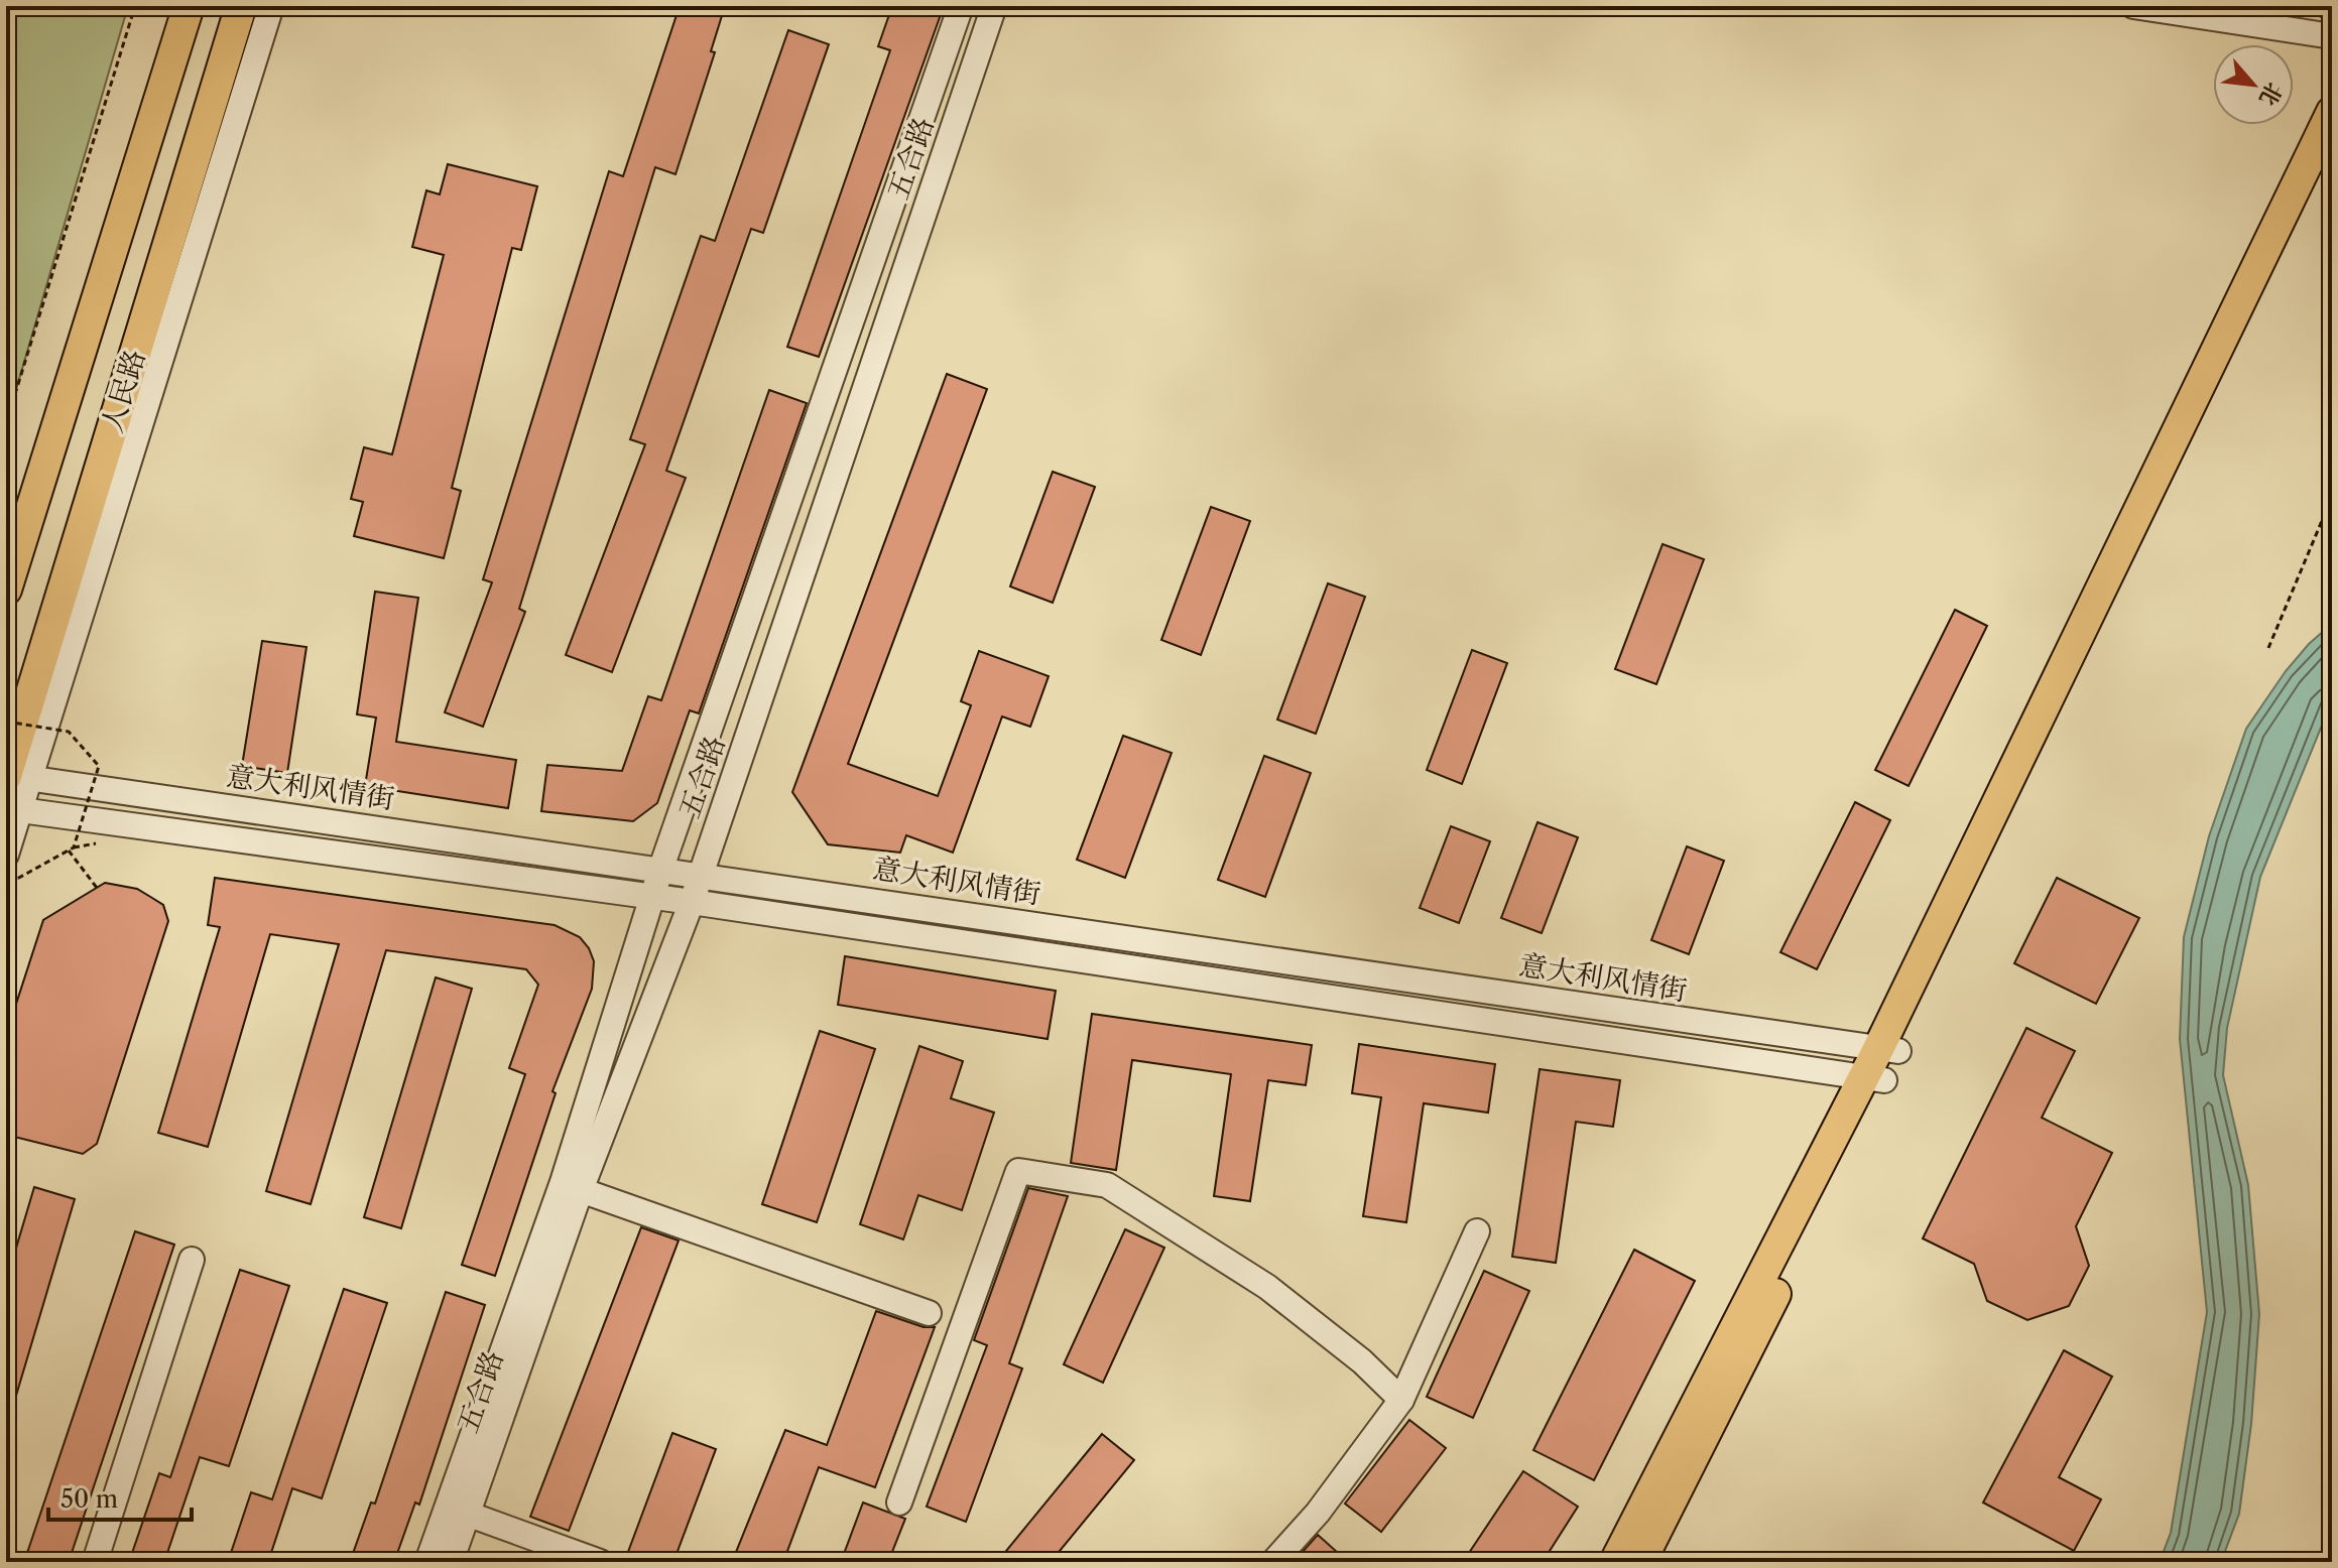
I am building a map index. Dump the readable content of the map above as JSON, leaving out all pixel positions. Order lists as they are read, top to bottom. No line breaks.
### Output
{"streets":{"main road":["人民路"],"street":["五合路","意大利风情街"]},"crossings":[["五合路","意大利风情街"],["人民路","意大利风情街"]],"scale_bar":"50 m","north":"bottom right"}
